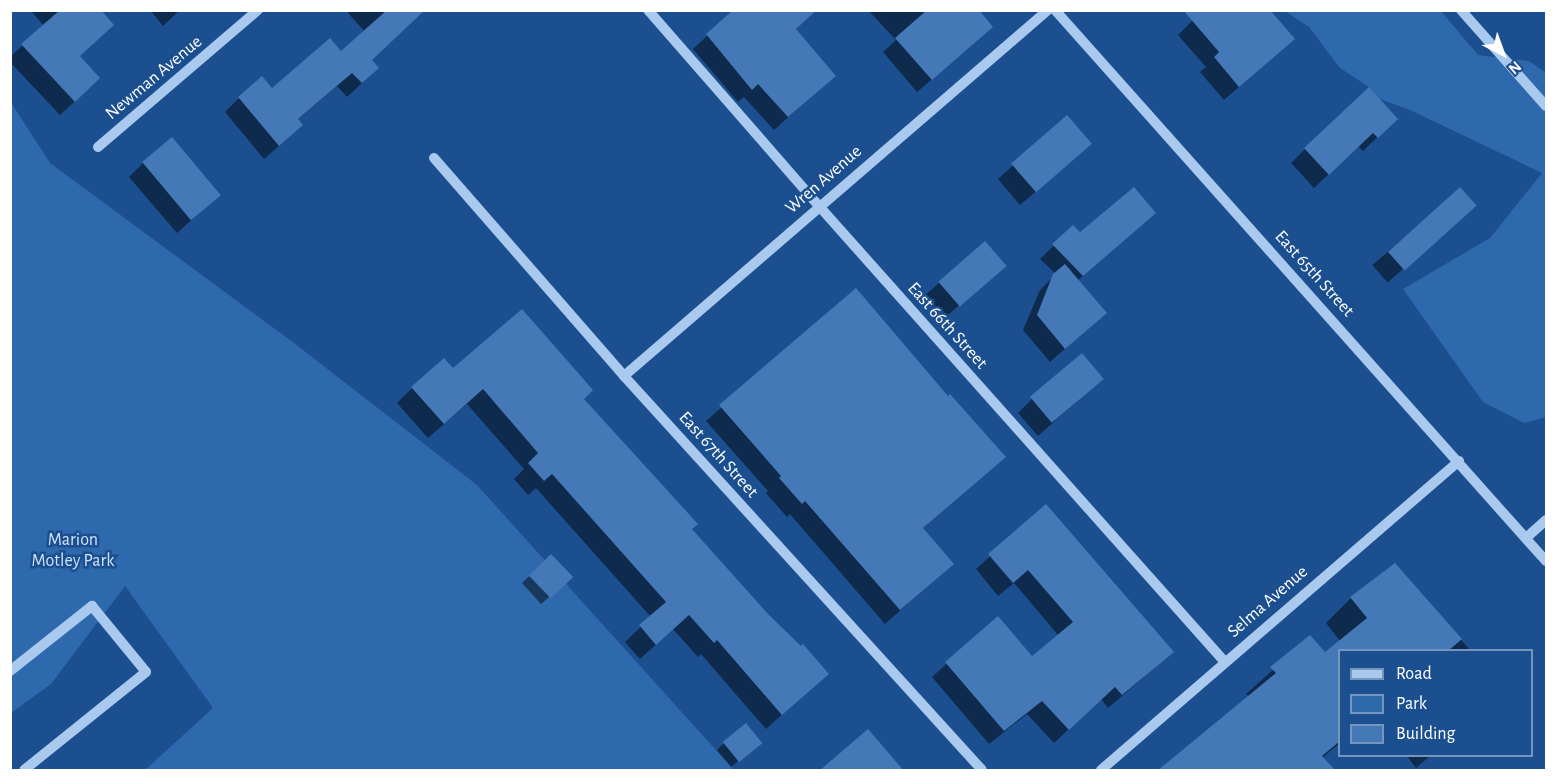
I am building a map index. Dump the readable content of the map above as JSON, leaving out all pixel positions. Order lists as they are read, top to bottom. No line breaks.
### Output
{"streets":{"street":["Newman Avenue","Wren Avenue","East 65th Street","East 66th Street","East 67th Street","Selma Avenue"]},"crossings":[["Wren Avenue","East 66th Street"],["Wren Avenue","East 67th Street"],["East 65th Street","Selma Avenue"],["East 66th Street","Selma Avenue"]],"parks":["Marion Motley Park"],"legend":["Road","Park","Building"],"north":"bottom right"}
